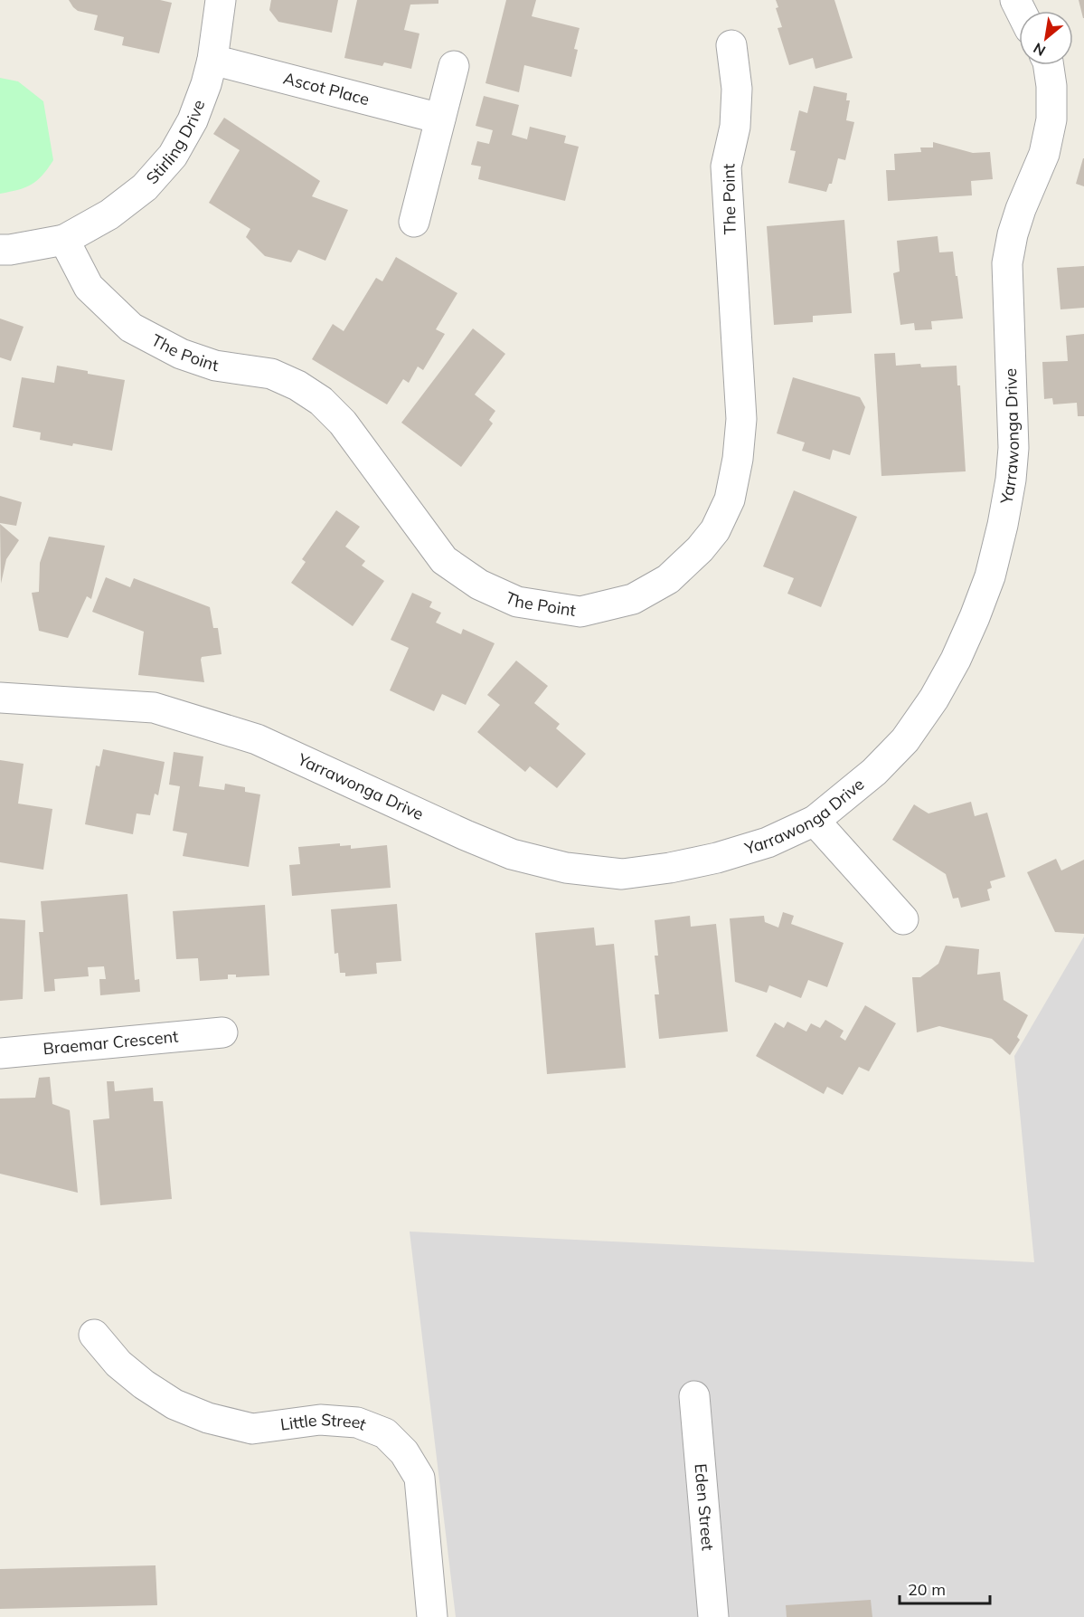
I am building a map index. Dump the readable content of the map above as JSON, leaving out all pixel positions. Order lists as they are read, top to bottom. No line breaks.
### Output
{"streets":{"street":["Ascot Place","Stirling Drive","The Point","Yarrawonga Drive","Braemar Crescent","Little Street","Eden Street"]},"crossings":[["Ascot Place","Stirling Drive"],["Stirling Drive","The Point"]],"scale_bar":"20 m","north":"bottom left"}
